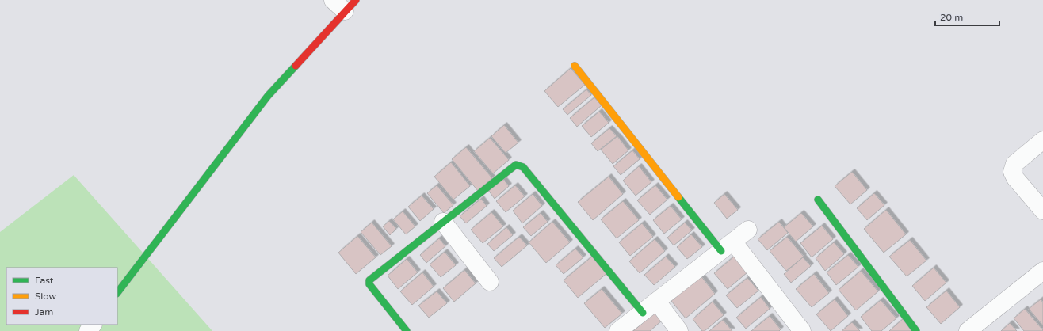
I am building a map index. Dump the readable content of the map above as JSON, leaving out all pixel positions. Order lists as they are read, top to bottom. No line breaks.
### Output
{"legend":["Fast","Slow","Jam"],"scale_bar":"20 m"}
